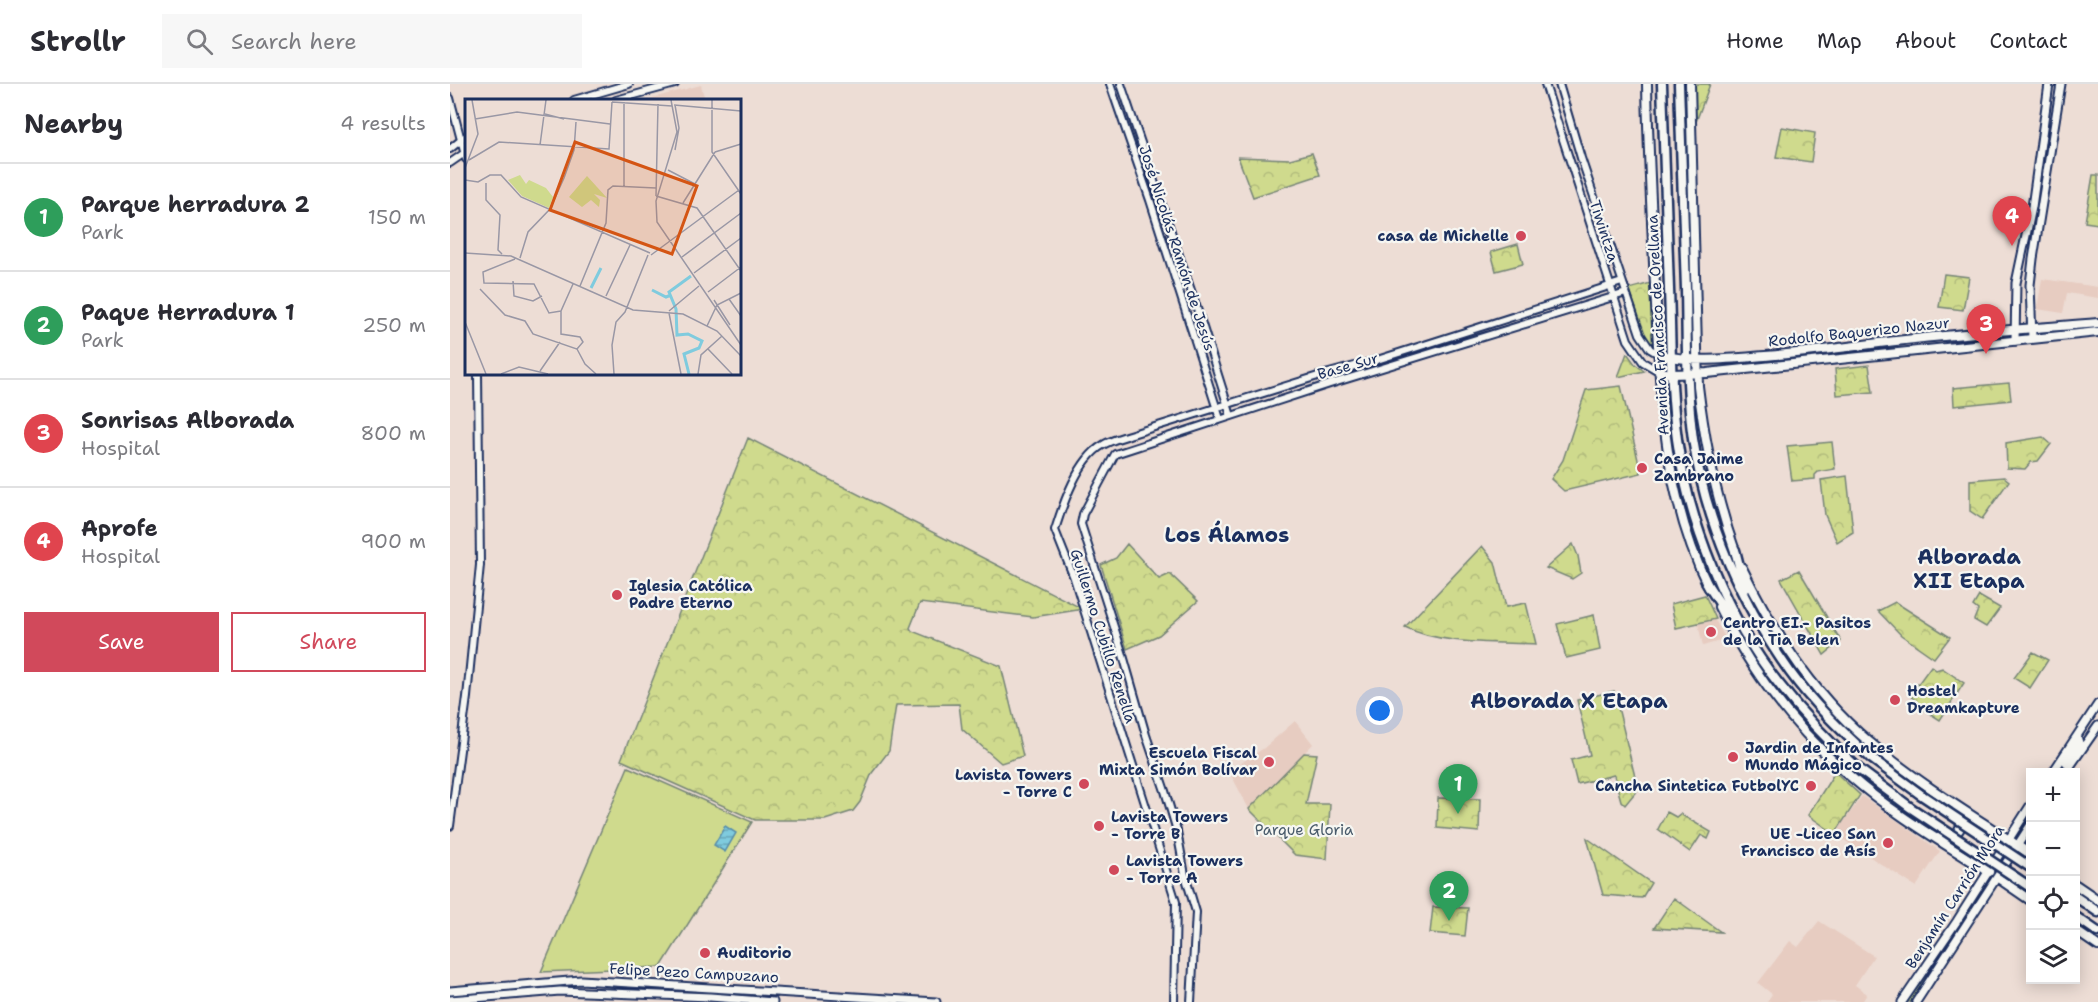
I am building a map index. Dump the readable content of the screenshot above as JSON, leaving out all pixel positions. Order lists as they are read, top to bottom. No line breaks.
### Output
{"streets":{"highway":["Avenida Francisco de Orellana"],"main road":["Rodolfo Baquerizo Nazur","Benjamín Carrión Mora","Felipe Pezo Campuzano"],"street":["Tiwintza","José Nicolás Ramón de Jesús","Base Sur","Guillermo Cubillo Renella"]},"crossings":[["Tiwintza","Avenida Francisco de Orellana"],["Tiwintza","Rodolfo Baquerizo Nazur"],["Tiwintza","Base Sur"],["José Nicolás Ramón de Jesús","Base Sur"],["Avenida Francisco de Orellana","Rodolfo Baquerizo Nazur"],["Avenida Francisco de Orellana","Benjamín Carrión Mora"],["Base Sur","Guillermo Cubillo Renella"]],"districts":["Los Álamos","Alborada XII Etapa","Alborada X Etapa"],"parks":["Parque Gloria"],"places":["casa de Michelle","Casa Jaime Zambrano","Iglesia Católica Padre Eterno","Centro EI.- Pasitos de la Tia Belen","Hostel Dreamkapture","Jardin de Infantes Mundo Mágico","Escuela Fiscal Mixta Simón Bolívar","Lavista Towers - Torre C","Cancha Sintetica FutbolYC","Lavista Towers - Torre B","UE -Liceo San Francisco de Asís","Lavista Towers - Torre A","Auditorio"],"page":{"header":"Strollr","search":"Search here","nav":["Home","Map","About","Contact"],"heading":["Nearby","4 results"],"list":[{"mark":"1","name":"Parque herradura 2","note":"Park","value":"150 m"},{"mark":"2","name":"Paque Herradura 1","note":"Park","value":"250 m"},{"mark":"3","name":"Sonrisas Alborada","note":"Hospital","value":"800 m"},{"mark":"4","name":"Aprofe","note":"Hospital","value":"900 m"}],"pins":["4","3","1","2"],"buttons":["Save","Share"],"map_buttons":["+","−"]}}
